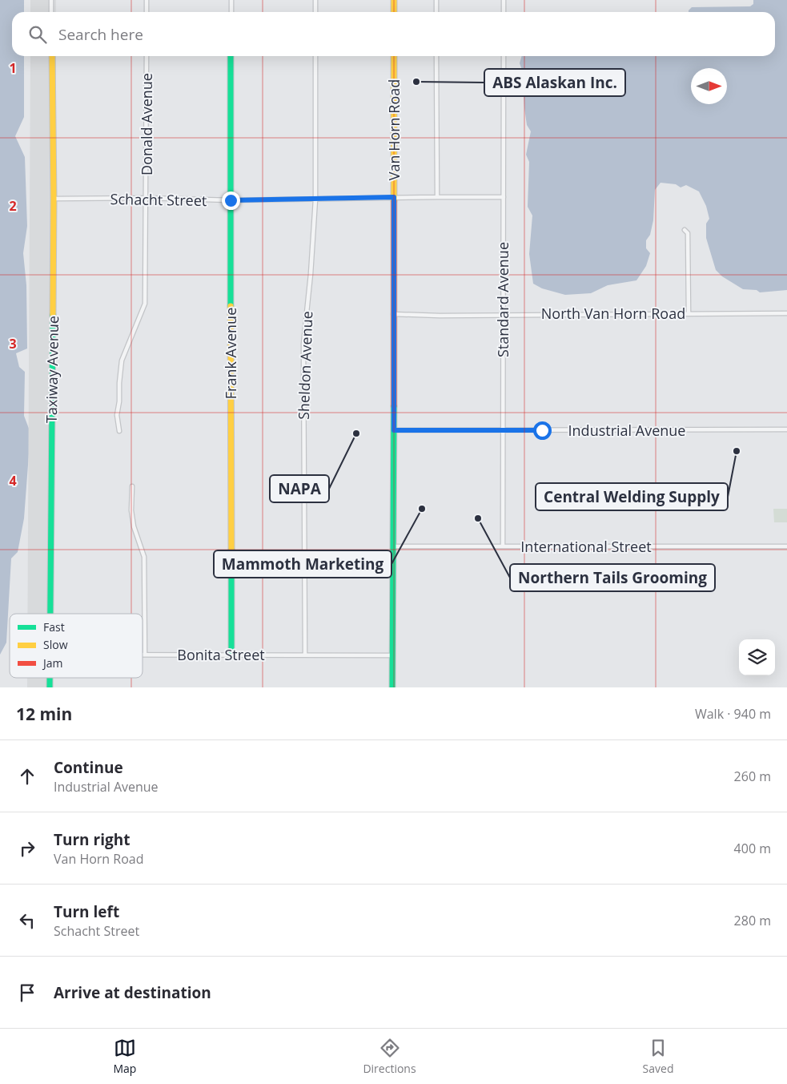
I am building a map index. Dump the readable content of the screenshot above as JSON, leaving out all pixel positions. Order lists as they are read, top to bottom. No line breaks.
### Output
{"streets":{"street":["Donald Avenue","Van Horn Road","Schacht Street","Standard Avenue","North Van Horn Road","Frank Avenue","Sheldon Avenue","Taxiway Avenue","Industrial Avenue","International Street","Bonita Street"]},"crossings":[["Donald Avenue","Schacht Street"],["Van Horn Road","Schacht Street"],["Van Horn Road","North Van Horn Road"],["Van Horn Road","Industrial Avenue"],["Van Horn Road","International Street"],["Van Horn Road","Bonita Street"],["Schacht Street","Standard Avenue"],["Schacht Street","Frank Avenue"],["Schacht Street","Sheldon Avenue"],["Schacht Street","Taxiway Avenue"],["Standard Avenue","North Van Horn Road"],["Standard Avenue","Industrial Avenue"],["Standard Avenue","International Street"],["Frank Avenue","Bonita Street"],["Sheldon Avenue","Bonita Street"]],"places":["ABS Alaskan Inc.","NAPA","Central Welding Supply","Mammoth Marketing","Northern Tails Grooming"],"legend":["Fast","Slow","Jam"],"north":"right","page":{"search":"Search here","heading":["12 min","Walk · 940 m"],"list":[["Continue","Industrial Avenue","260 m"],["Turn right","Van Horn Road","400 m"],["Turn left","Schacht Street","280 m"],"Arrive at destination"],"nav":["Map","Directions","Saved"]},"grid":{"rows":["1","2","3","4"]}}
